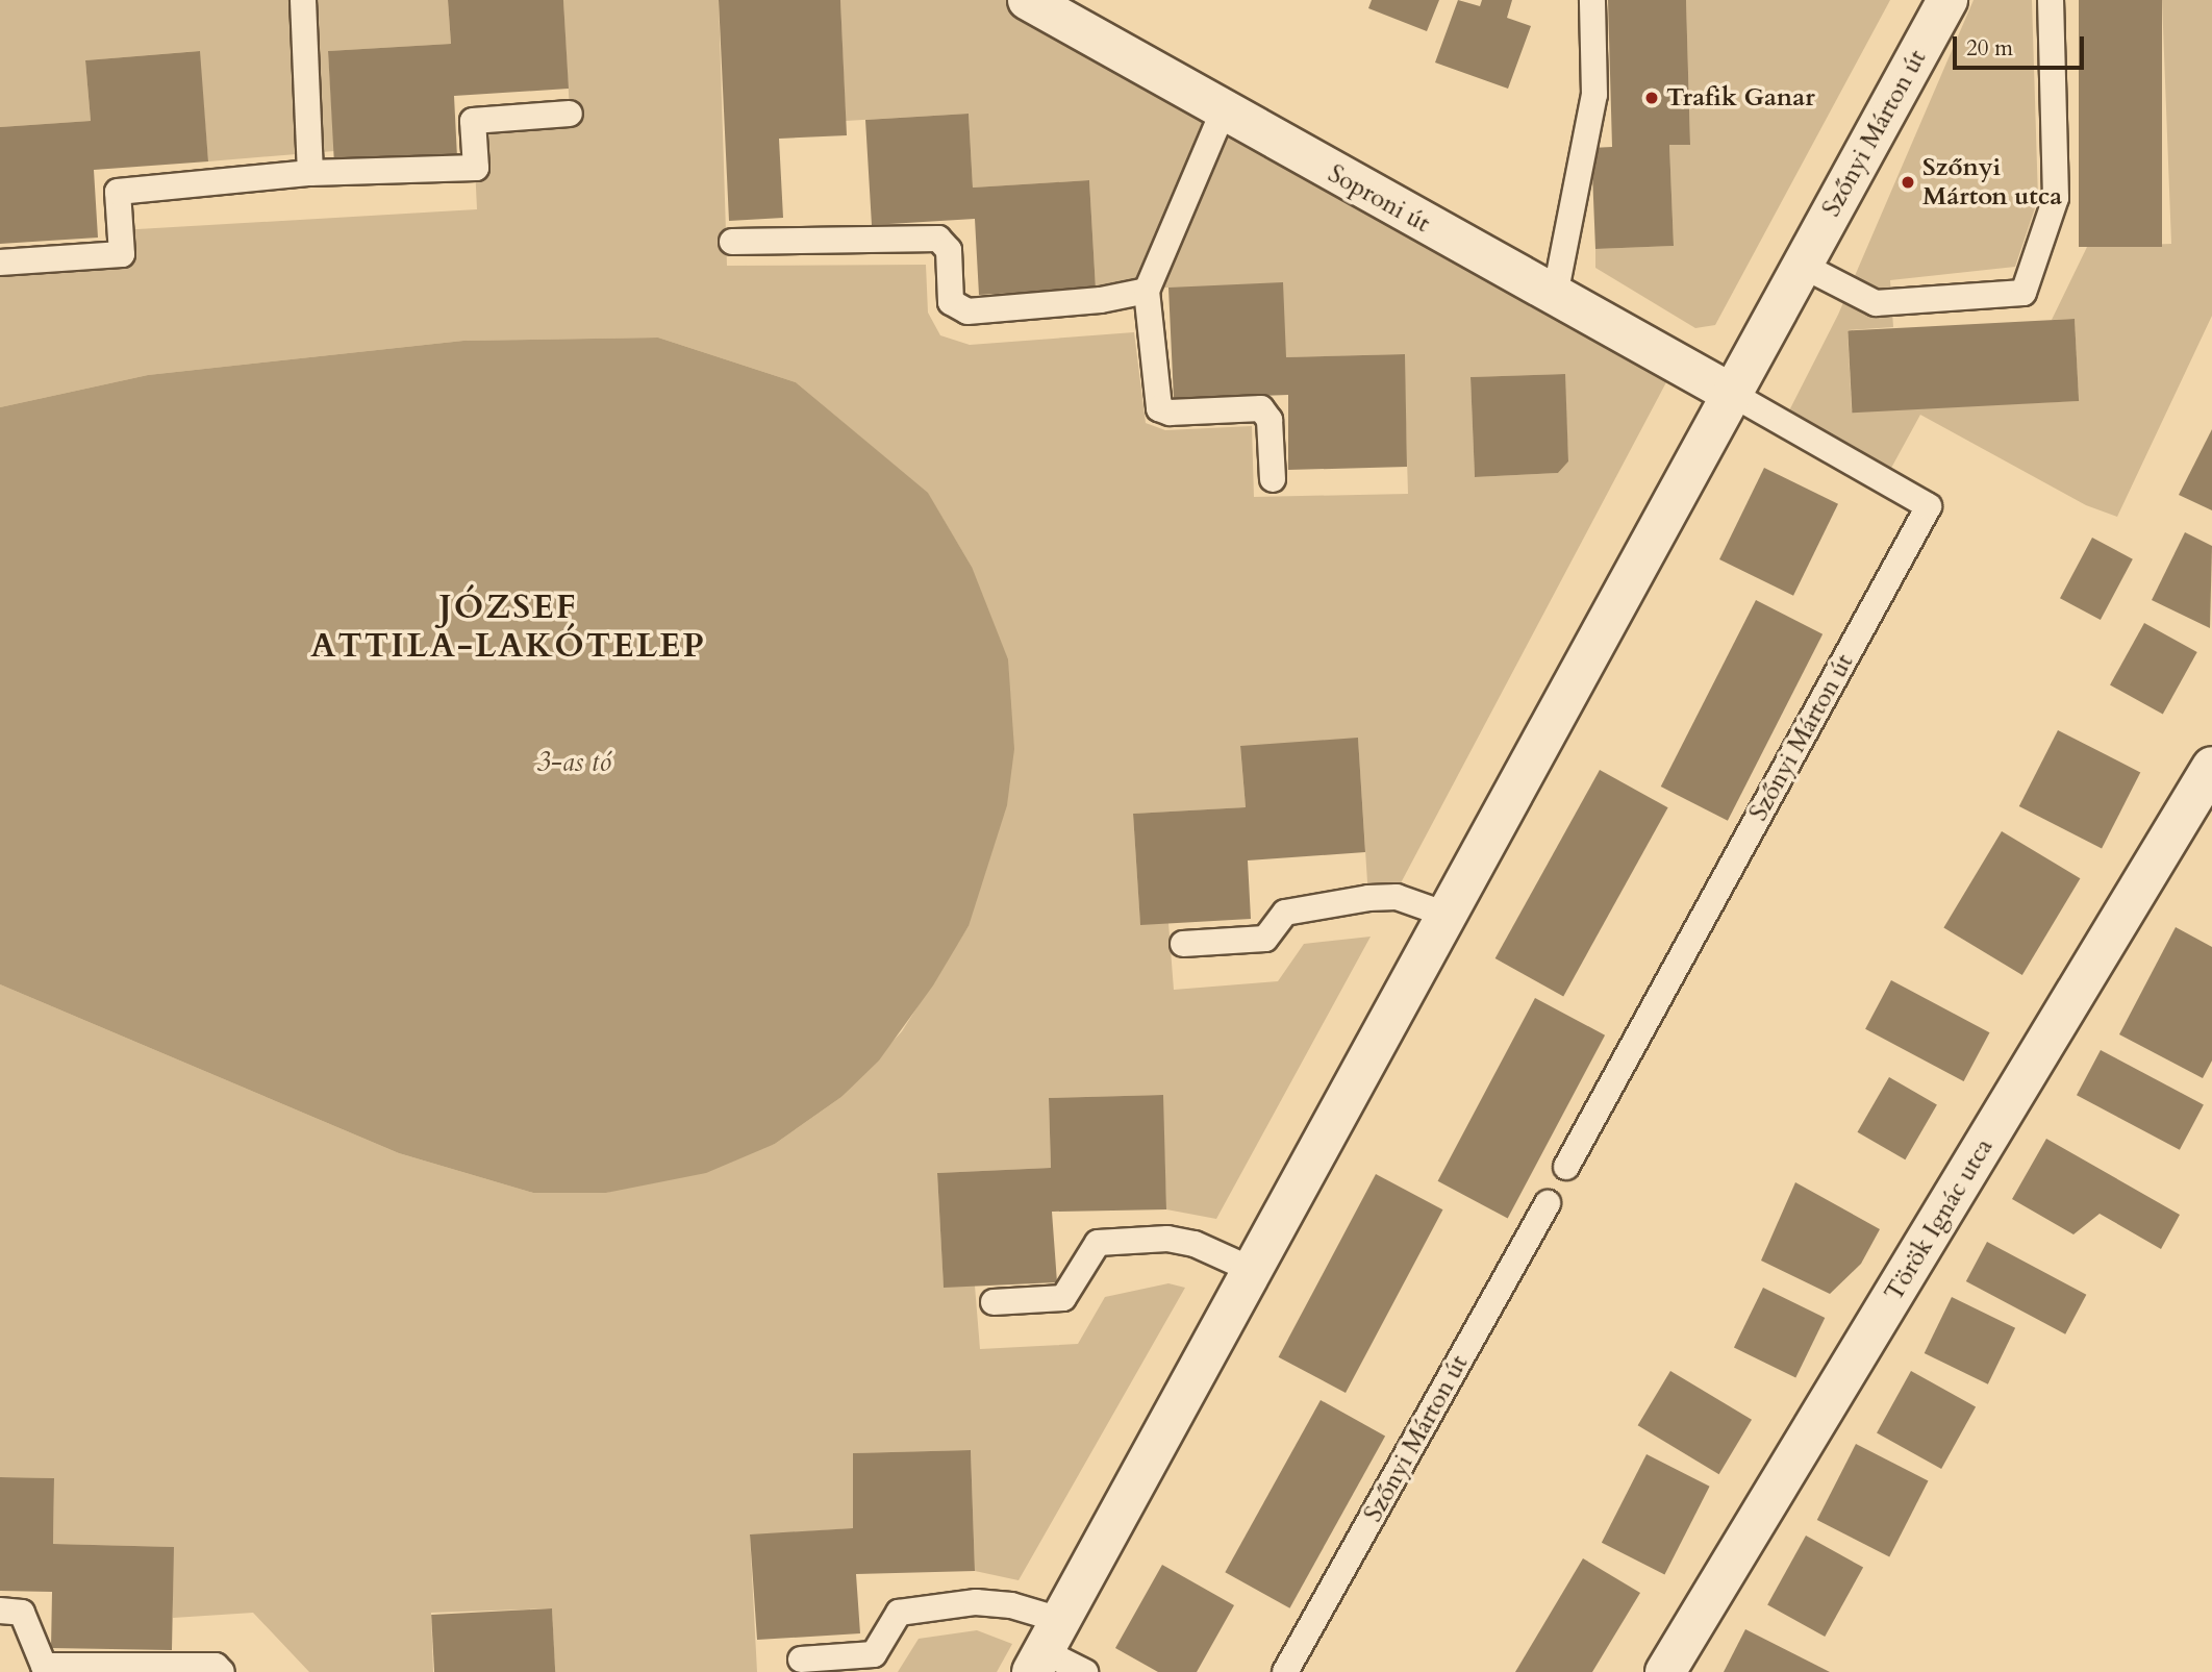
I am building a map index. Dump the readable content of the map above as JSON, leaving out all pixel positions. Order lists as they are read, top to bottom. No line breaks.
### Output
{"streets":{"street":["Szőnyi Márton út","Soproni út","Török Ignác utca"]},"crossings":[["Szőnyi Márton út","Soproni út"]],"districts":["JÓZSEF ATTILA-LAKÓTELEP"],"water":["3-as tó"],"places":["Trafik Ganar","Szőnyi Márton utca"],"scale_bar":"20 m"}
